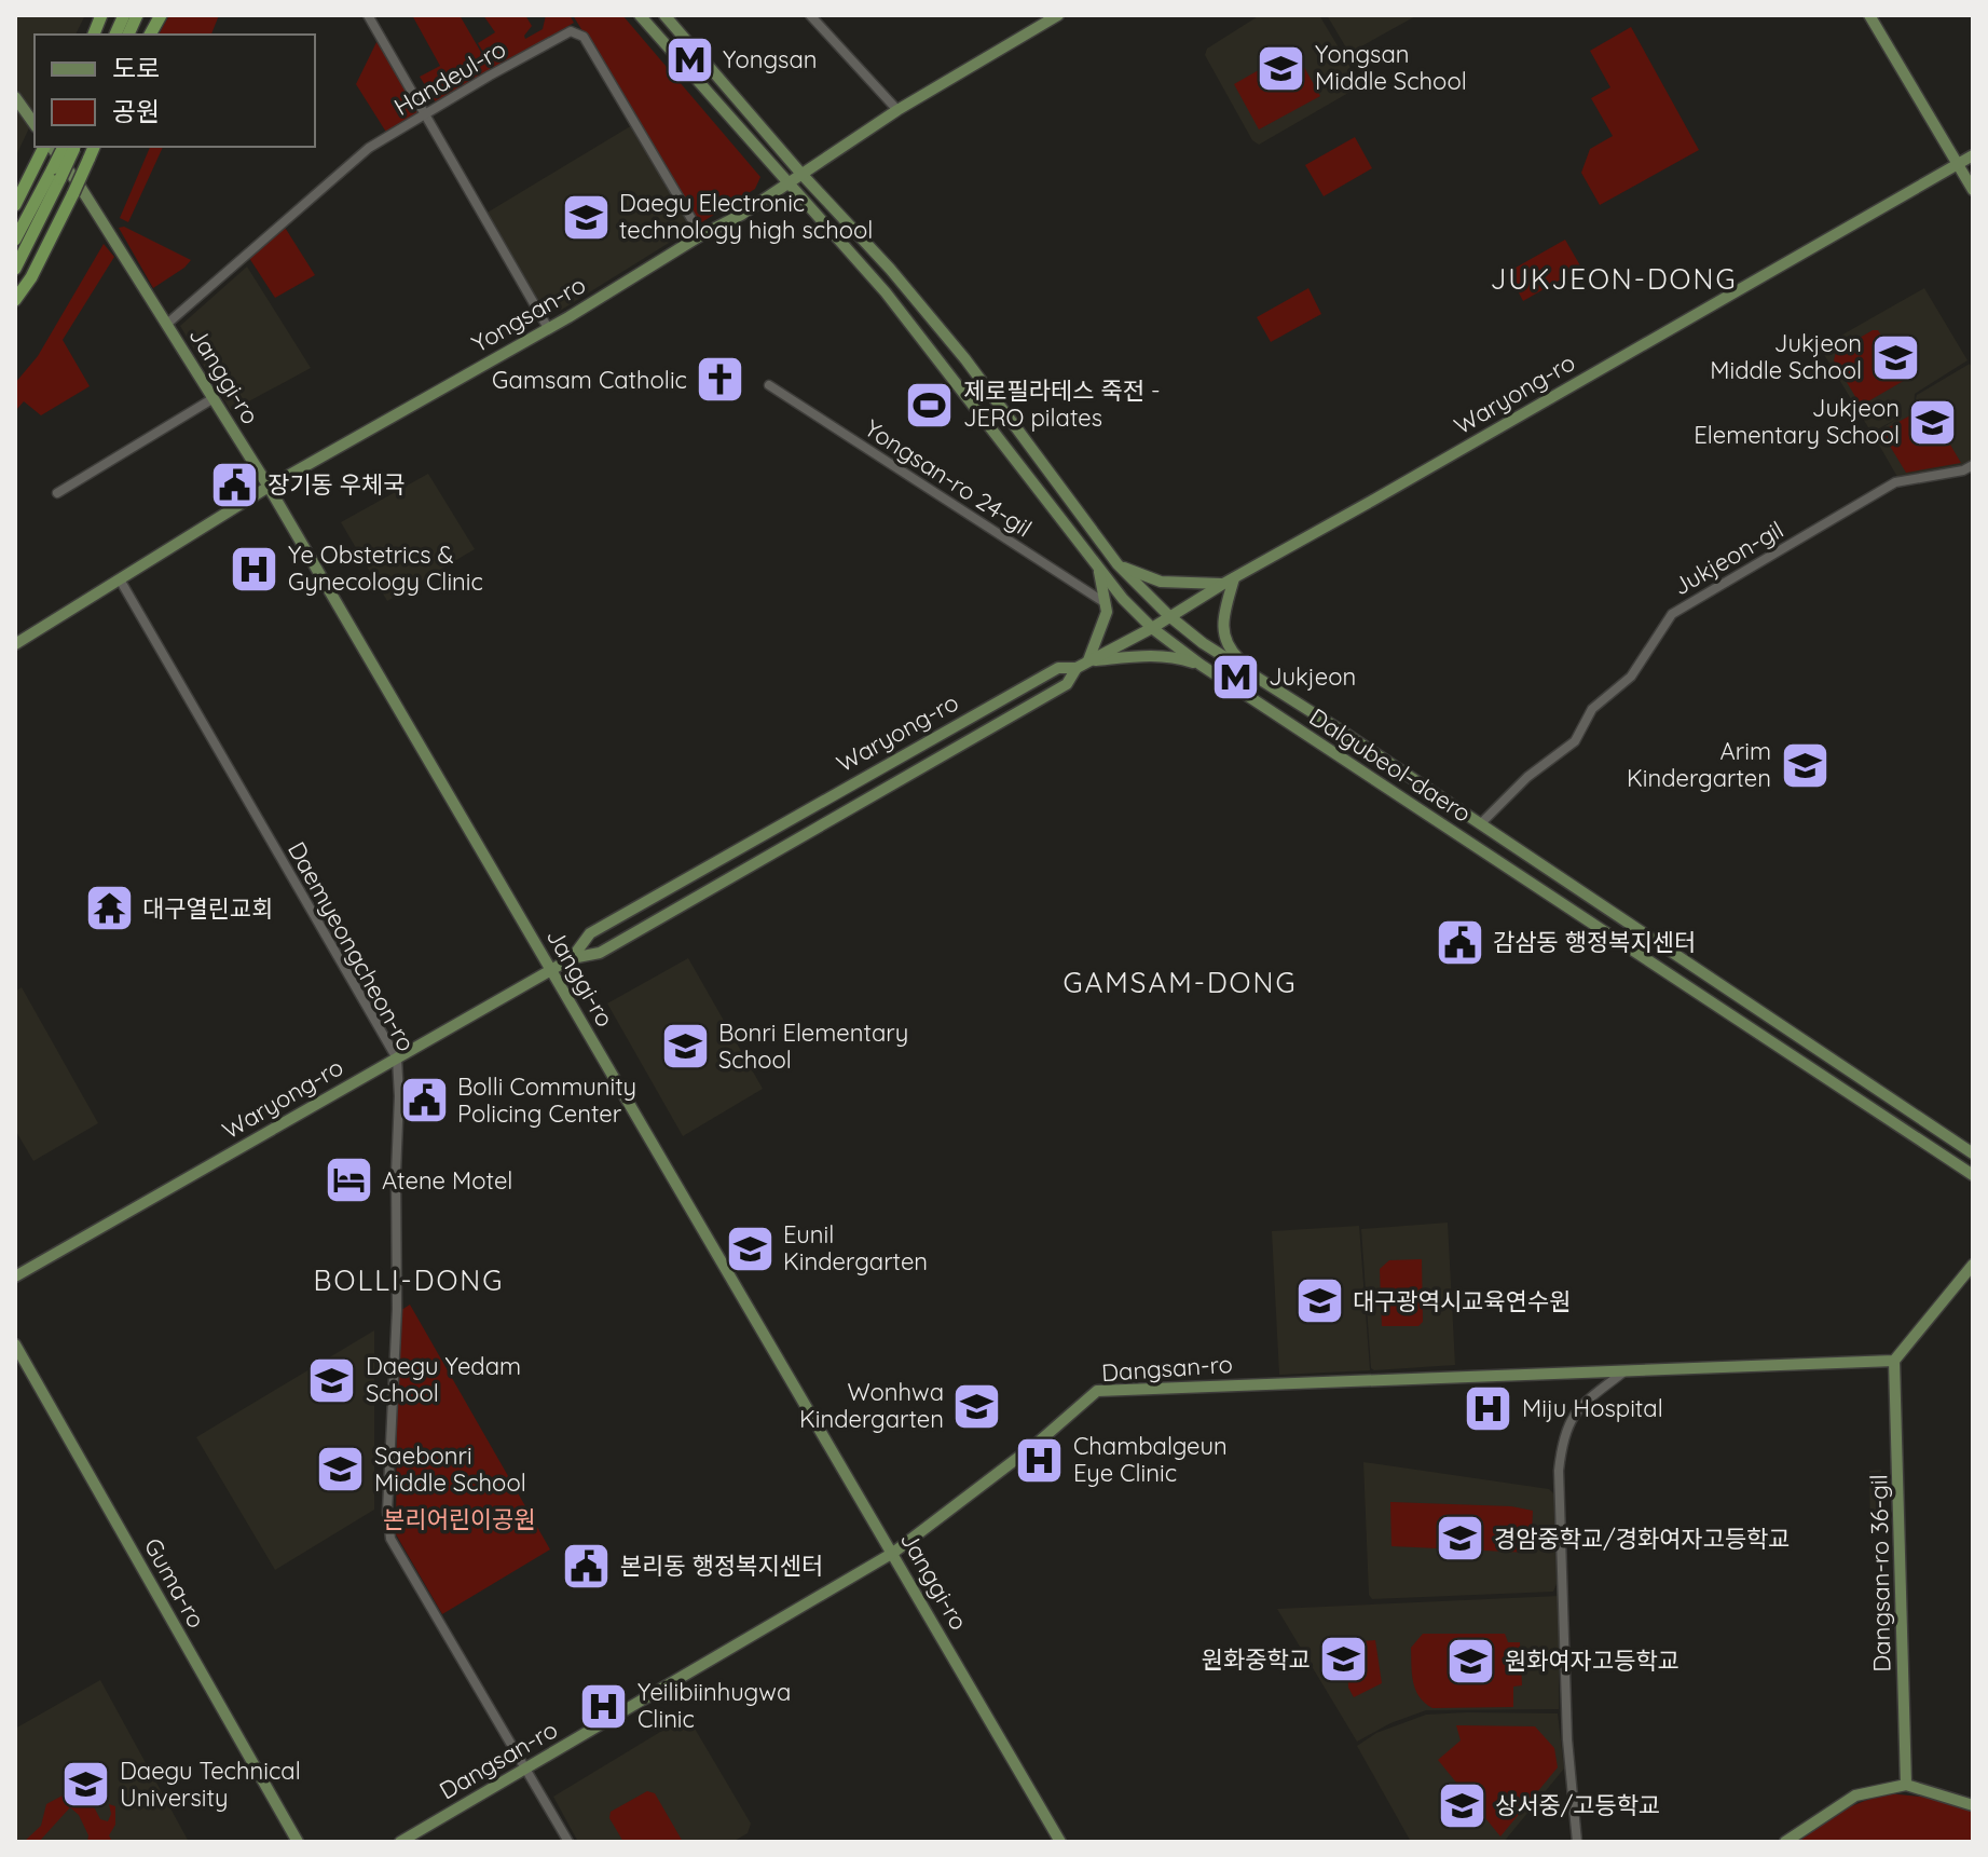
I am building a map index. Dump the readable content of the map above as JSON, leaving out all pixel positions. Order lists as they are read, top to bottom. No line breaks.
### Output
{"streets":{"main road":["Yongsan-ro","Janggi-ro","Waryong-ro","Dalgubeol-daero","Dangsan-ro","Dangsan-ro 36-gil","Guma-ro"],"street":["Handeul-ro","Yongsan-ro 24-gil","Jukjeon-gil","Daemyeongcheon-ro"]},"crossings":[["Handeul-ro","Yongsan-ro"],["Handeul-ro","Janggi-ro"],["Yongsan-ro","Janggi-ro"],["Yongsan-ro","Dalgubeol-daero"],["Yongsan-ro","Daemyeongcheon-ro"],["Janggi-ro","Waryong-ro"],["Janggi-ro","Dangsan-ro"],["Waryong-ro","Dalgubeol-daero"],["Waryong-ro","Daemyeongcheon-ro"],["Jukjeon-gil","Dalgubeol-daero"],["Daemyeongcheon-ro","Dangsan-ro"],["Dangsan-ro","Dangsan-ro 36-gil"]],"districts":["JUKJEON-DONG","GAMSAM-DONG","BOLLI-DONG"],"parks":["본리어린이공원"],"places":{"metro station":["Yongsan","Jukjeon"],"school or university":["Yongsan Middle School","Daegu Electronic technology high school","Jukjeon Middle School","Jukjeon Elementary School","Arim Kindergarten","Bonri Elementary School","Eunil Kindergarten","대구광역시교육연수원","Daegu Yedam School","Wonhwa Kindergarten","Saebonri Middle School","경암중학교/경화여자고등학교","원화중학교","원화여자고등학교","Daegu Technical University","상서중/고등학교"],"church":["Gamsam Catholic"],"sports":["제로필라테스 죽전 - JERO pilates"],"public building":["장기동 우체국","감삼동 행정복지센터","Bolli Community Policing Center","본리동 행정복지센터"],"hospital":["Ye Obstetrics & Gynecology Clinic","Miju Hospital","Chambalgeun Eye Clinic","Yeilibiinhugwa Clinic"],"temple":["대구열린교회"],"hotel":["Atene Motel"]},"legend":["도로","공원"]}
